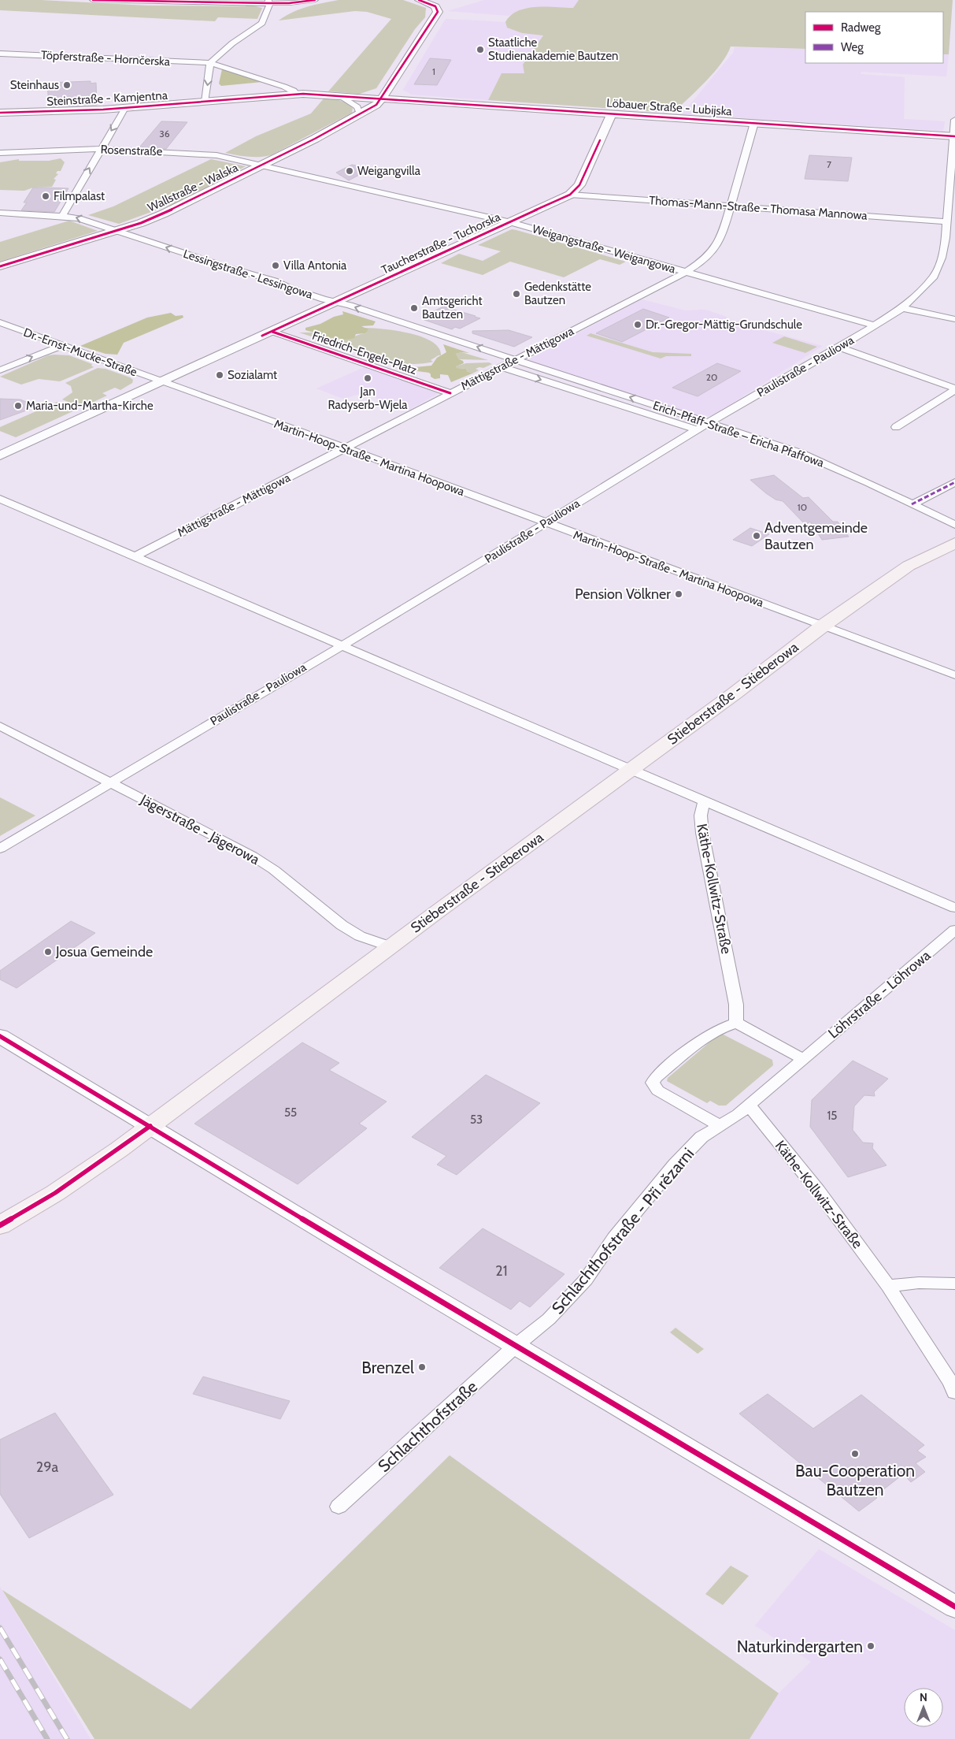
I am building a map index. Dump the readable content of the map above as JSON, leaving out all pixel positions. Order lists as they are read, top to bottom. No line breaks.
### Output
{"streets":{"main road":["Stieberstraße - Stieberowa"],"street":["Töpferstraße - Hornčerska","Steinstraße - Kamjentna","Löbauer Straße - Lubijska","Rosenstraße","Wallstraße - Walska","Thomas-Mann-Straße - Thomasa Mannowa","Taucherstraße - Tuchorska","Weigangstraße - Weigangowa","Lessingstraße - Lessingowa","Dr.-Ernst-Mucke-Straße","Friedrich-Engels-Platz","Mättigstraße - Mättigowa","Paulistraße - Pauliowa","Erich-Pfaff-Straße – Ericha Pfaffowa","Martin-Hoop-Straße - Martina Hoopowa","Jägerstraße - Jägerowa","Käthe-Kollwitz-Straße","Löhrstraße - Löhrowa","Schlachthofstraße - Při rězarni","Schlachthofstraße"]},"crossings":[["Töpferstraße - Hornčerska","Steinstraße - Kamjentna"],["Töpferstraße - Hornčerska","Löbauer Straße - Lubijska"],["Steinstraße - Kamjentna","Löbauer Straße - Lubijska"],["Löbauer Straße - Lubijska","Wallstraße - Walska"],["Löbauer Straße - Lubijska","Taucherstraße - Tuchorska"],["Löbauer Straße - Lubijska","Mättigstraße - Mättigowa"],["Löbauer Straße - Lubijska","Paulistraße - Pauliowa"],["Rosenstraße","Wallstraße - Walska"],["Rosenstraße","Weigangstraße - Weigangowa"],["Wallstraße - Walska","Weigangstraße - Weigangowa"],["Wallstraße - Walska","Lessingstraße - Lessingowa"],["Thomas-Mann-Straße - Thomasa Mannowa","Taucherstraße - Tuchorska"],["Thomas-Mann-Straße - Thomasa Mannowa","Mättigstraße - Mättigowa"],["Thomas-Mann-Straße - Thomasa Mannowa","Paulistraße - Pauliowa"],["Taucherstraße - Tuchorska","Weigangstraße - Weigangowa"],["Taucherstraße - Tuchorska","Lessingstraße - Lessingowa"],["Taucherstraße - Tuchorska","Dr.-Ernst-Mucke-Straße"],["Taucherstraße - Tuchorska","Friedrich-Engels-Platz"],["Taucherstraße - Tuchorska","Martin-Hoop-Straße - Martina Hoopowa"],["Weigangstraße - Weigangowa","Mättigstraße - Mättigowa"],["Weigangstraße - Weigangowa","Paulistraße - Pauliowa"],["Lessingstraße - Lessingowa","Mättigstraße - Mättigowa"],["Lessingstraße - Lessingowa","Erich-Pfaff-Straße – Ericha Pfaffowa"],["Dr.-Ernst-Mucke-Straße","Martin-Hoop-Straße - Martina Hoopowa"],["Friedrich-Engels-Platz","Mättigstraße - Mättigowa"],["Mättigstraße - Mättigowa","Erich-Pfaff-Straße – Ericha Pfaffowa"],["Mättigstraße - Mättigowa","Martin-Hoop-Straße - Martina Hoopowa"],["Paulistraße - Pauliowa","Erich-Pfaff-Straße – Ericha Pfaffowa"],["Paulistraße - Pauliowa","Martin-Hoop-Straße - Martina Hoopowa"],["Paulistraße - Pauliowa","Jägerstraße - Jägerowa"],["Martin-Hoop-Straße - Martina Hoopowa","Stieberstraße - Stieberowa"],["Stieberstraße - Stieberowa","Jägerstraße - Jägerowa"],["Käthe-Kollwitz-Straße","Löhrstraße - Löhrowa"],["Käthe-Kollwitz-Straße","Schlachthofstraße - Při rězarni"],["Löhrstraße - Löhrowa","Schlachthofstraße - Při rězarni"],["Schlachthofstraße - Při rězarni","Schlachthofstraße"]],"one_way":["Lessingstraße - Lessingowa"],"places":["Staatliche Studienakademie Bautzen","Steinhaus","Weigangvilla","Filmpalast","Villa Antonia","Gedenkstätte Bautzen","Amtsgericht Bautzen","Dr.-Gregor-Mättig-Grundschule","Sozialamt","Jan Radyserb-Wjela","Maria-und-Martha-Kirche","Adventgemeinde Bautzen","Pension Völkner","Josua Gemeinde","Brenzel","Bau-Cooperation Bautzen","Naturkindergarten"],"house_numbers":["1","36","7","20","10","55","15","53","21","29a"],"legend":["Radweg","Weg"],"north":"top"}
